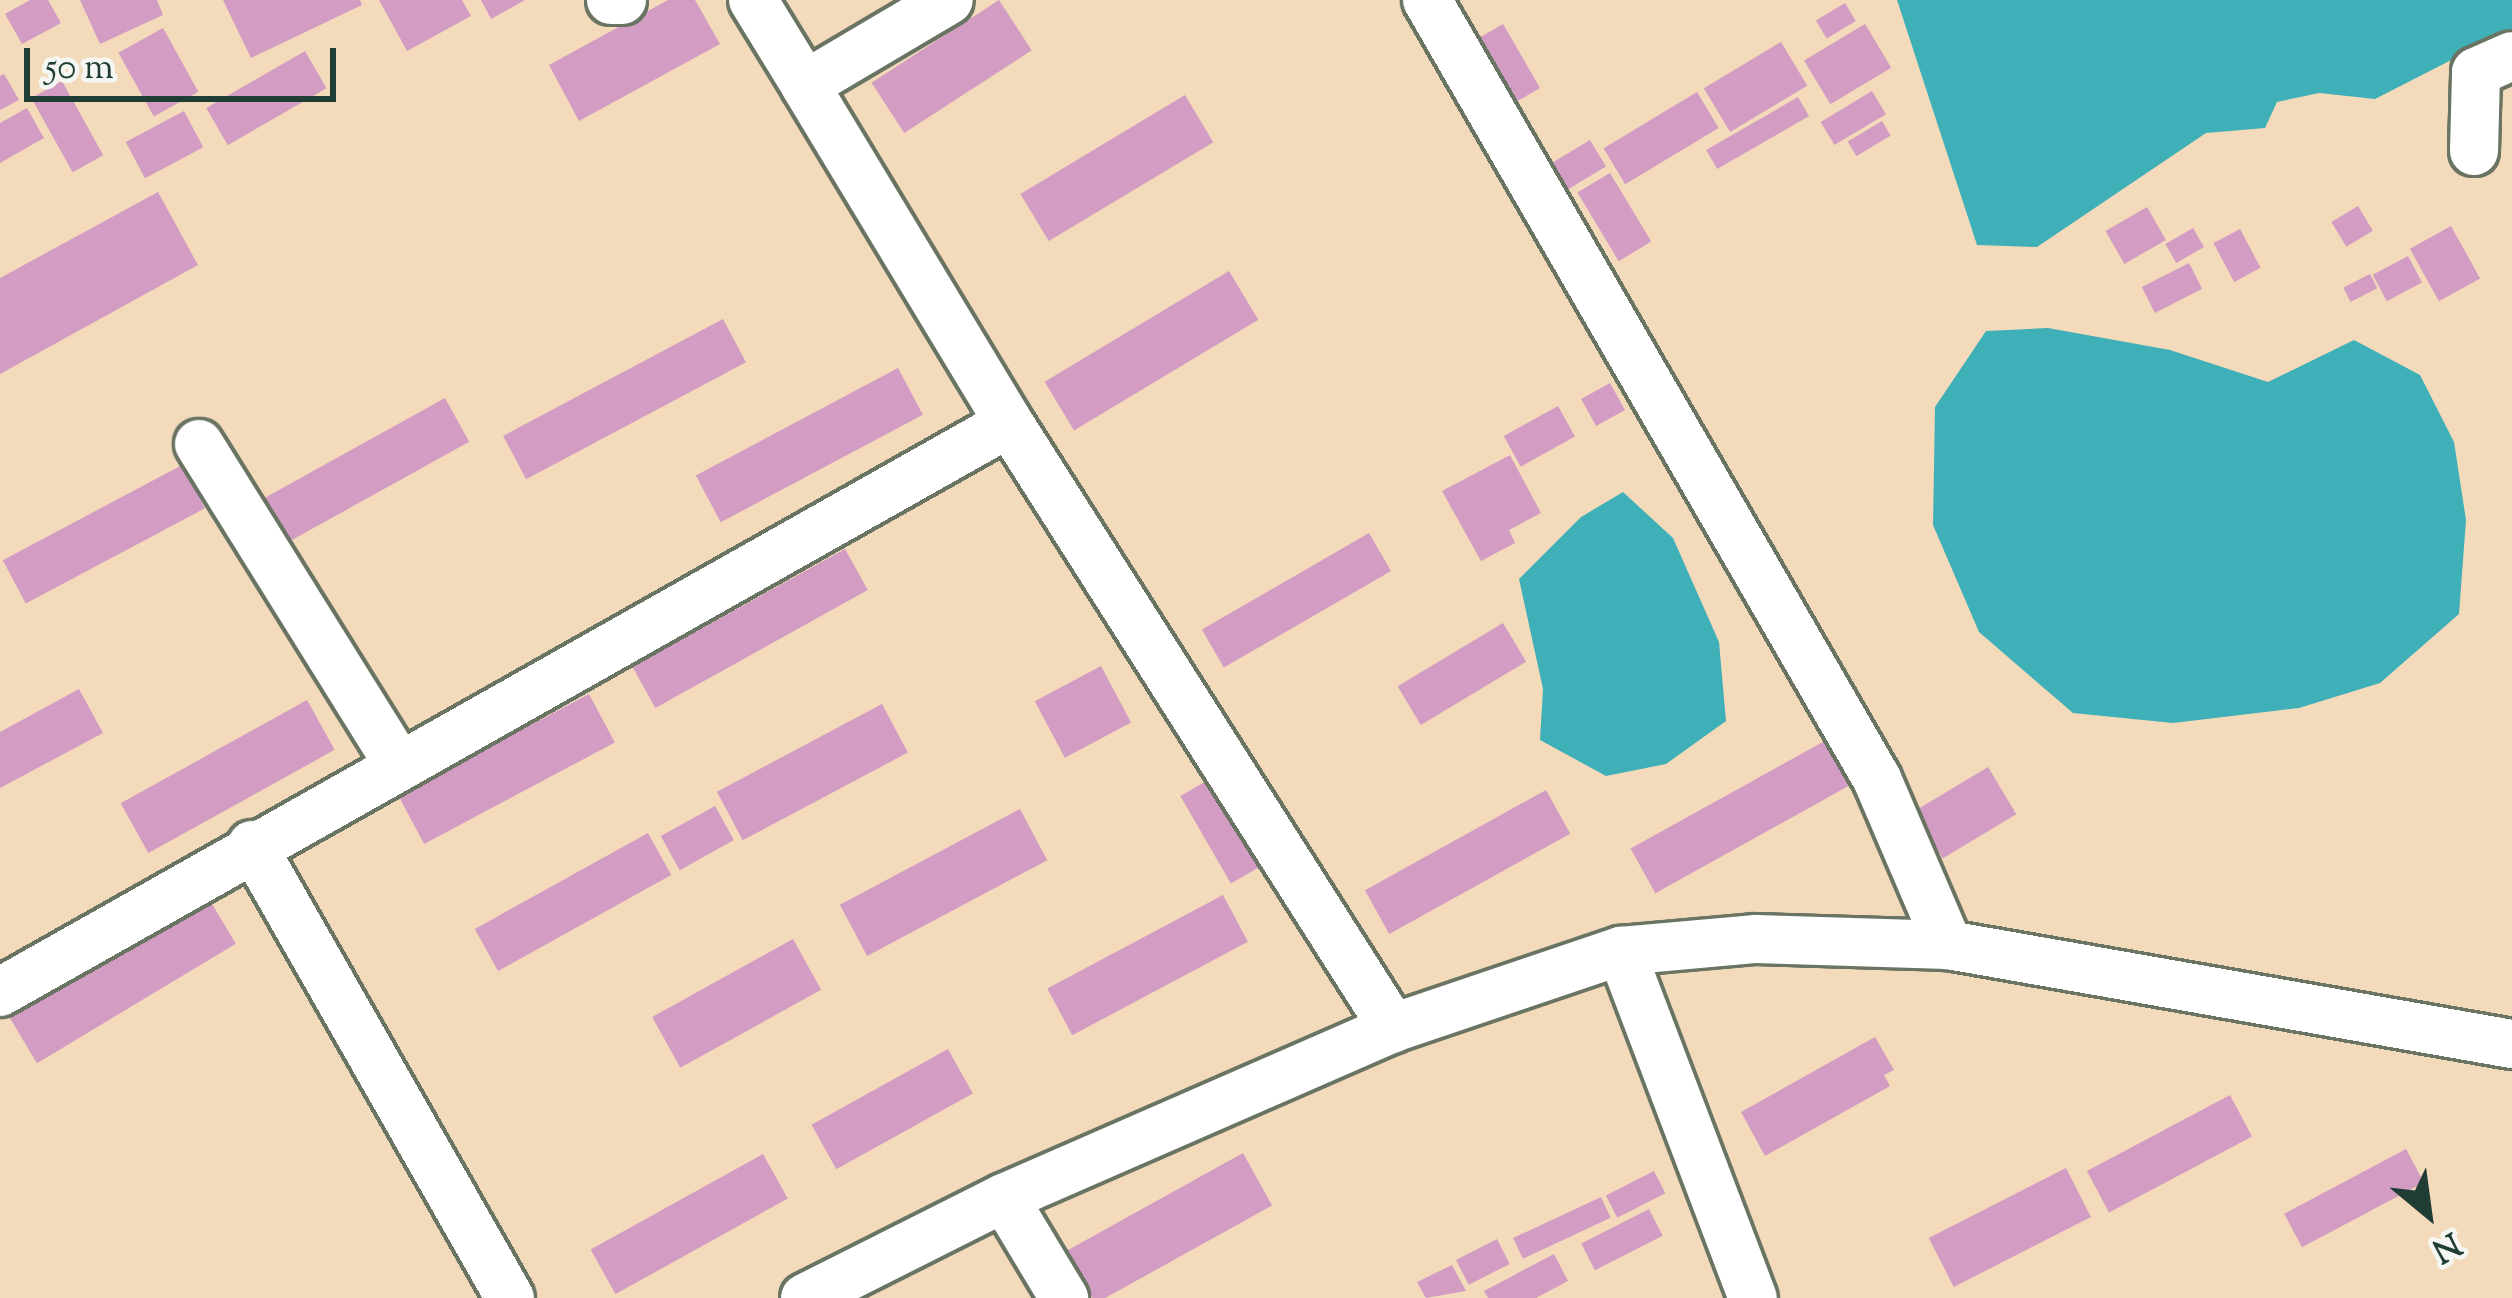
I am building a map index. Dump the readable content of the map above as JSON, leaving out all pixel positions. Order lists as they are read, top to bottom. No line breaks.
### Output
{"scale_bar":"50 m","north":"bottom right"}
